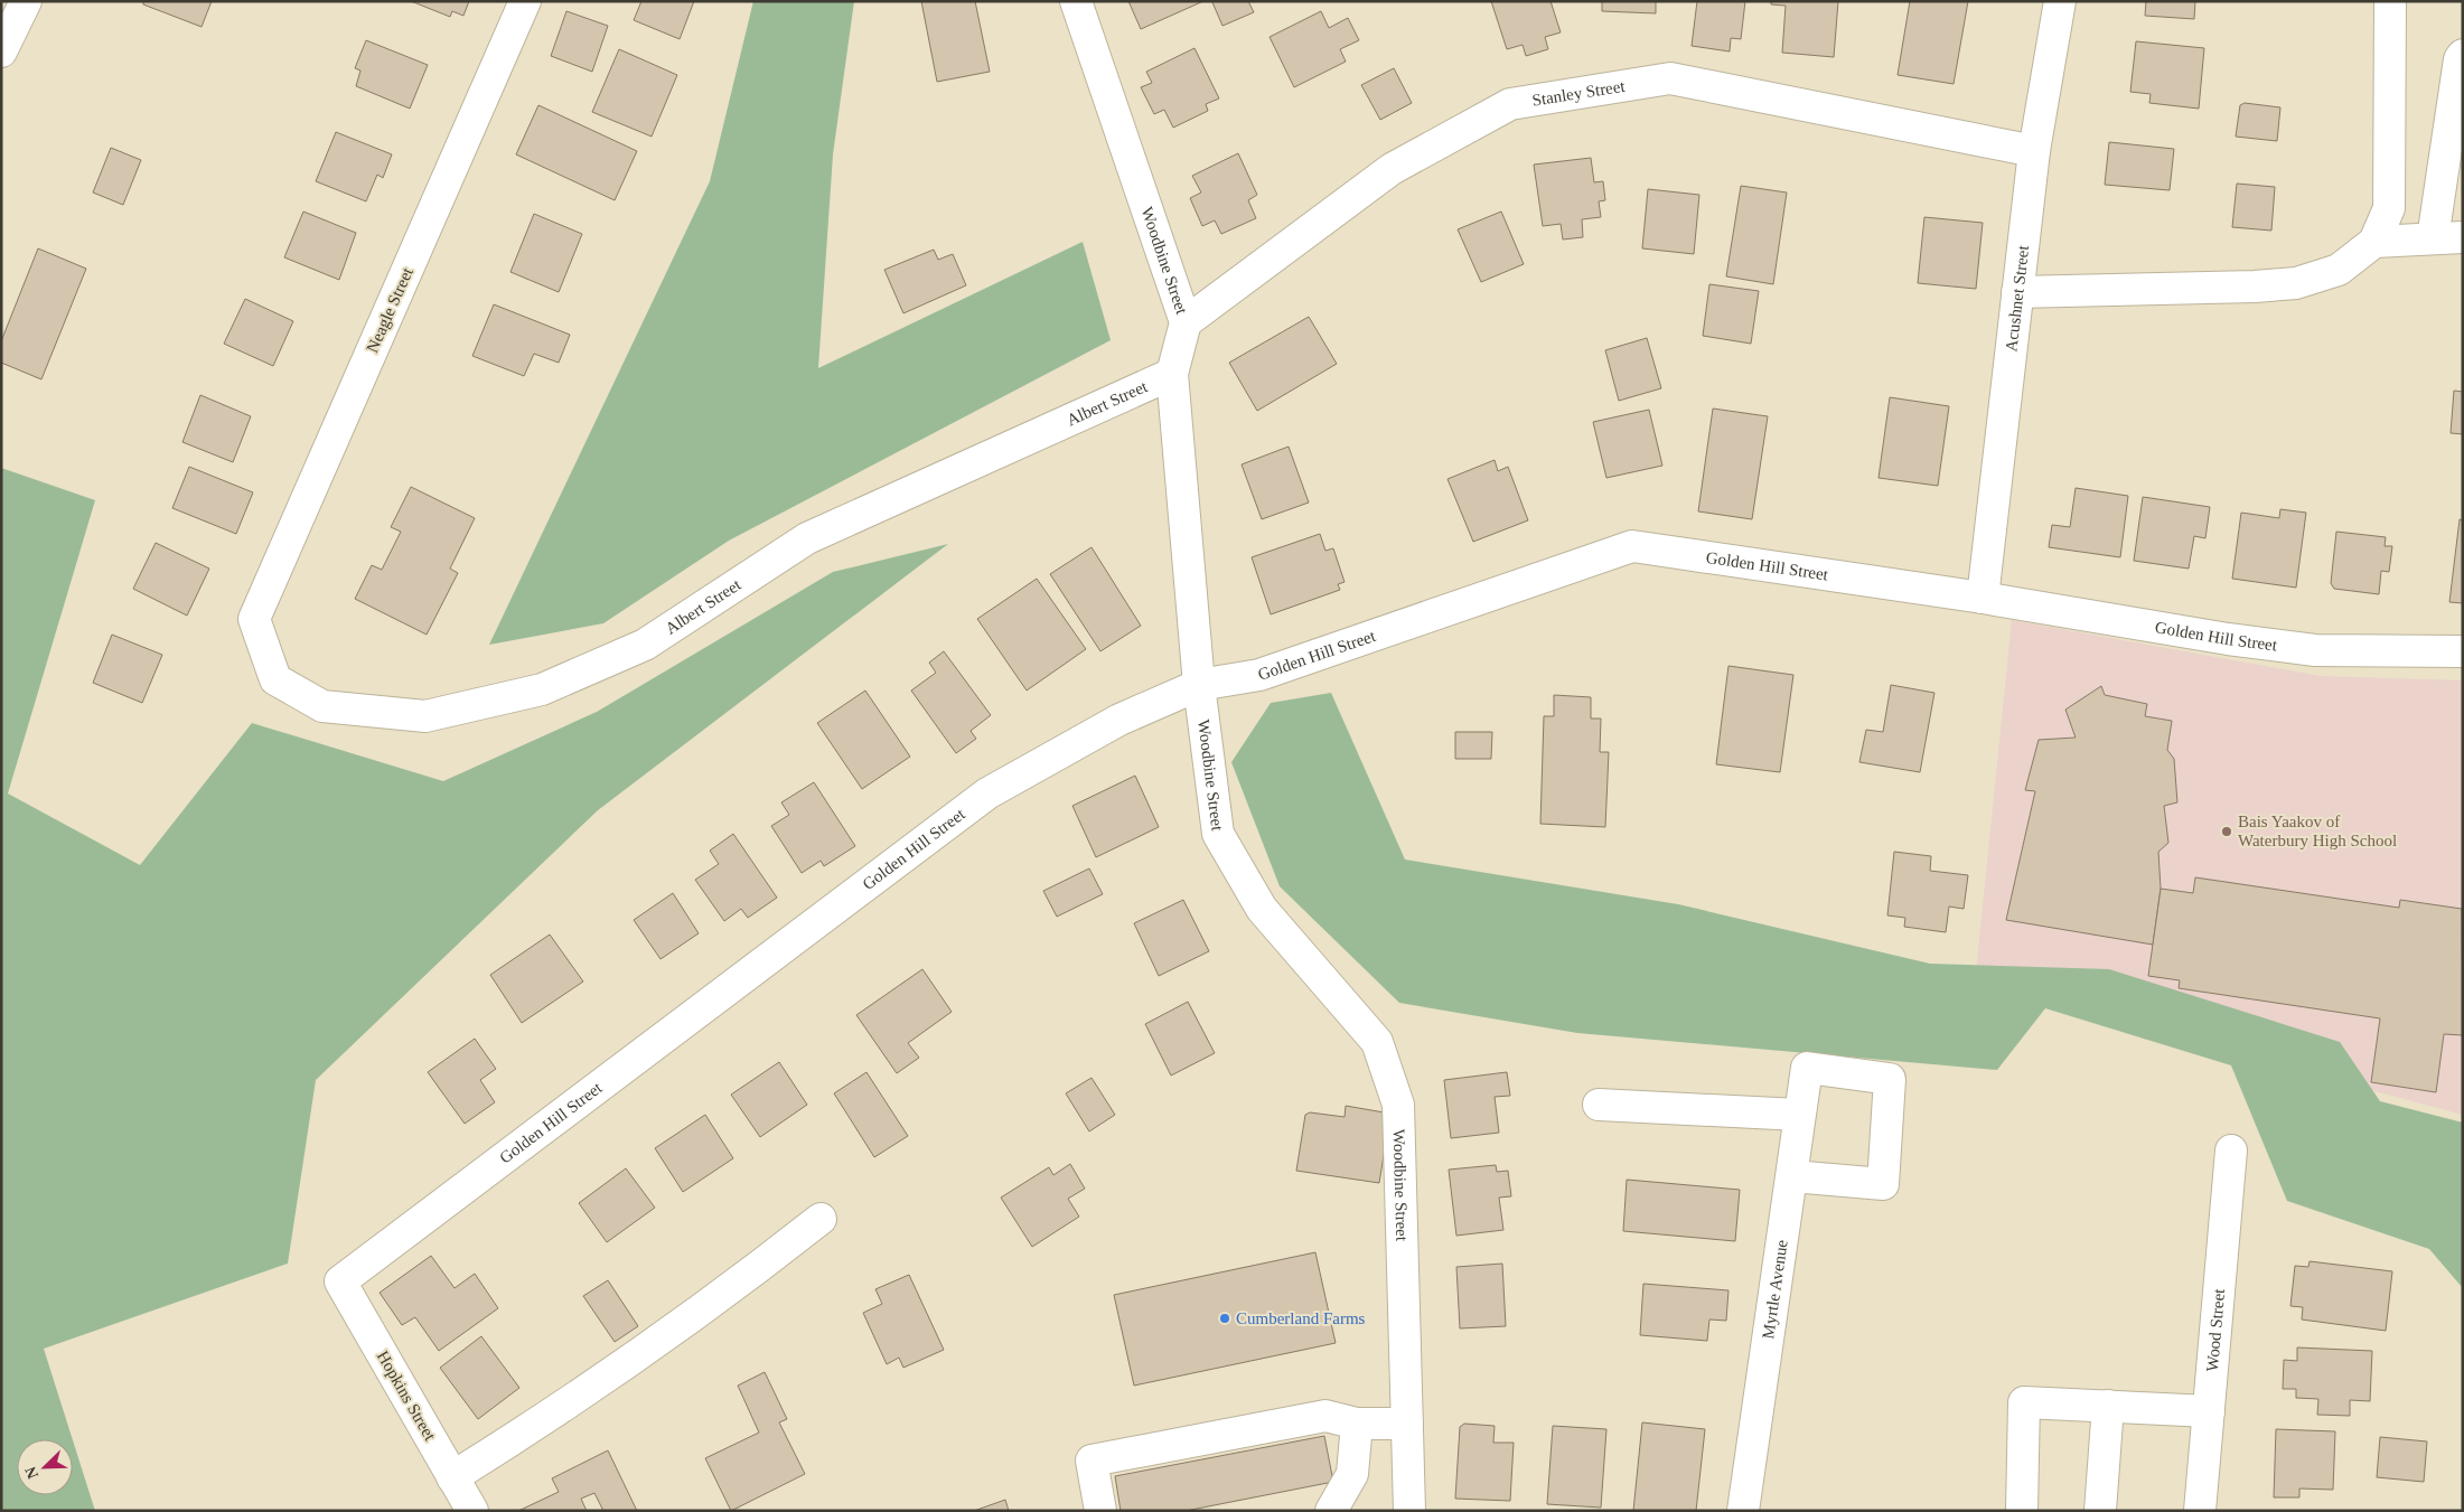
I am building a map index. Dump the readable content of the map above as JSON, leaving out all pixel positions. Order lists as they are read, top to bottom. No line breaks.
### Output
{"streets":{"street":["Stanley Street","Woodbine Street","Acushnet Street","Neagle Street","Albert Street","Golden Hill Street","Myrtle Avenue","Wood Street","Hopkins Street"]},"crossings":[["Stanley Street","Woodbine Street"],["Stanley Street","Acushnet Street"],["Woodbine Street","Albert Street"],["Woodbine Street","Golden Hill Street"],["Acushnet Street","Golden Hill Street"],["Neagle Street","Albert Street"],["Golden Hill Street","Hopkins Street"]],"places":["Bais Yaakov of Waterbury High School","Cumberland Farms"],"north":"bottom left"}
